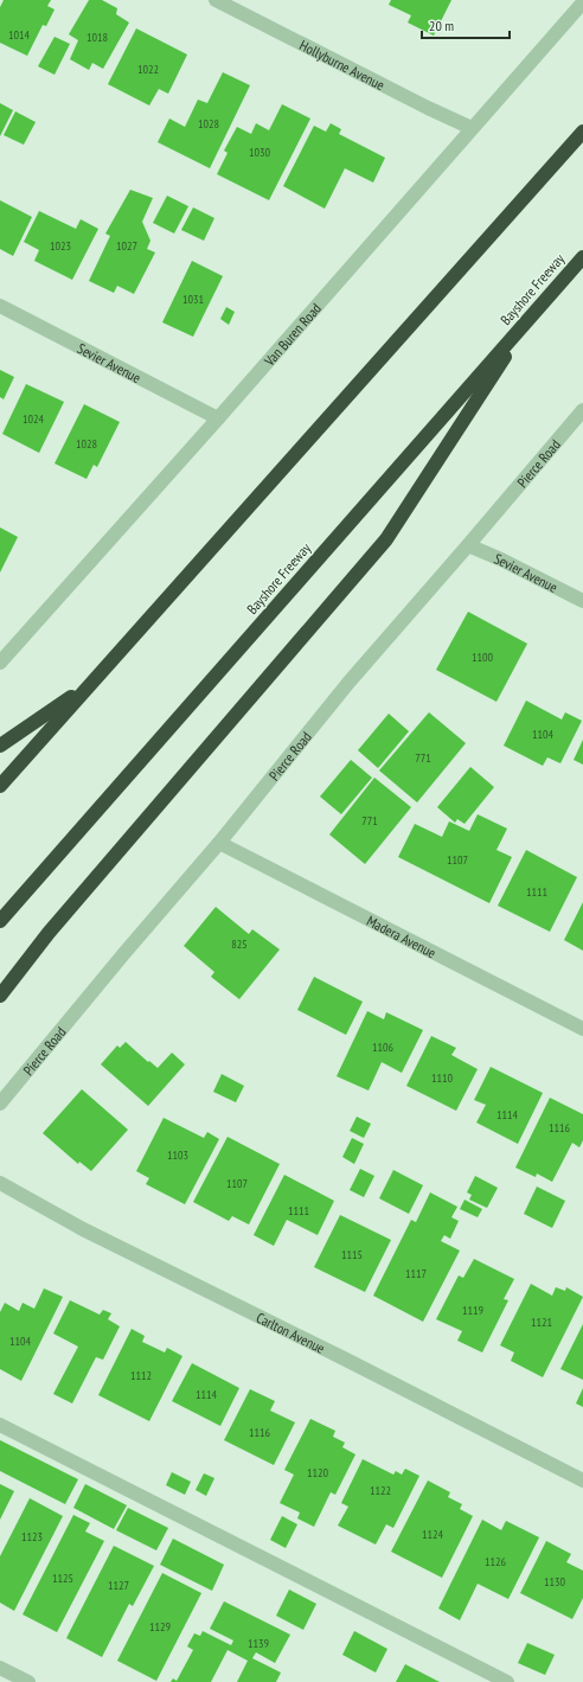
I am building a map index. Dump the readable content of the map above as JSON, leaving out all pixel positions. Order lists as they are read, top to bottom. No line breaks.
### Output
{"streets":{"highway":["Bayshore Freeway"],"street":["Hollyburne Avenue","Van Buren Road","Sevier Avenue","Pierce Road","Madera Avenue","Carlton Avenue"]},"crossings":[["Hollyburne Avenue","Van Buren Road"],["Van Buren Road","Sevier Avenue"],["Sevier Avenue","Pierce Road"],["Pierce Road","Madera Avenue"]],"house_numbers":["1014","1018","1022","1028","1030","1023","1027","1031","1024","1028","1100","1104","771","771","1107","1111","825","1106","1110","1114","1116","1103","1107","1111","1115","1117","1119","1121","1104","1112","1114","1116","1120","1122","1124","1123","1126","1125","1130","1127","1129","1139"],"scale_bar":"20 m"}
